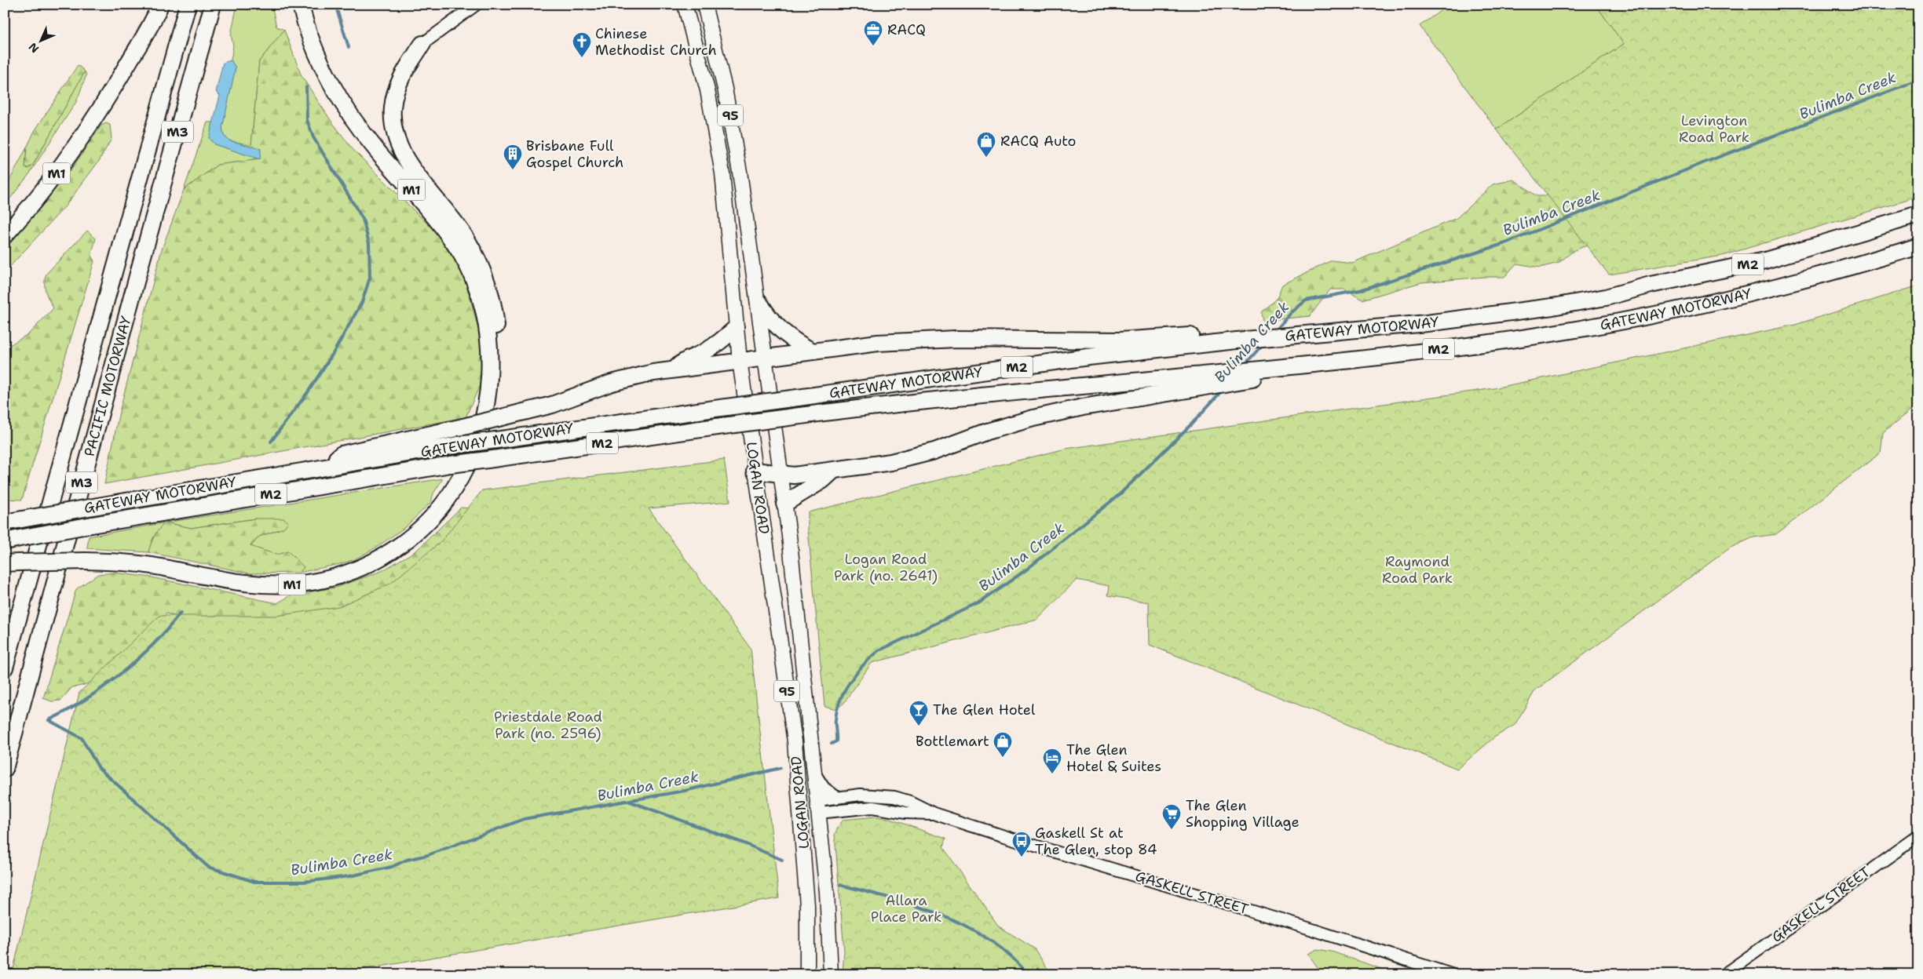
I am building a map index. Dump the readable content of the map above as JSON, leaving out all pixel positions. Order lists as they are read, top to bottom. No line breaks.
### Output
{"streets":{"highway":["M3","M1","M2","GATEWAY MOTORWAY","PACIFIC MOTORWAY"],"main road":["95","LOGAN ROAD","GASKELL STREET"]},"crossings":[["LOGAN ROAD","GASKELL STREET"]],"water":["Bulimba Creek"],"parks":["Levington Road Park","Logan Road Park (no. 2641)","Raymond Road Park","Priestdale Road Park (no. 2596)","Allara Place Park"],"places":{"office":["RACQ"],"church":["Chinese Methodist Church"],"shop":["RACQ Auto","Bottlemart"],"building":["Brisbane Full Gospel Church"],"bar":["The Glen Hotel"],"hotel":["The Glen Hotel & Suites"],"supermarket":["The Glen Shopping Village"],"bus stop":["Gaskell St at The Glen, stop 84"]},"north":"bottom left"}
